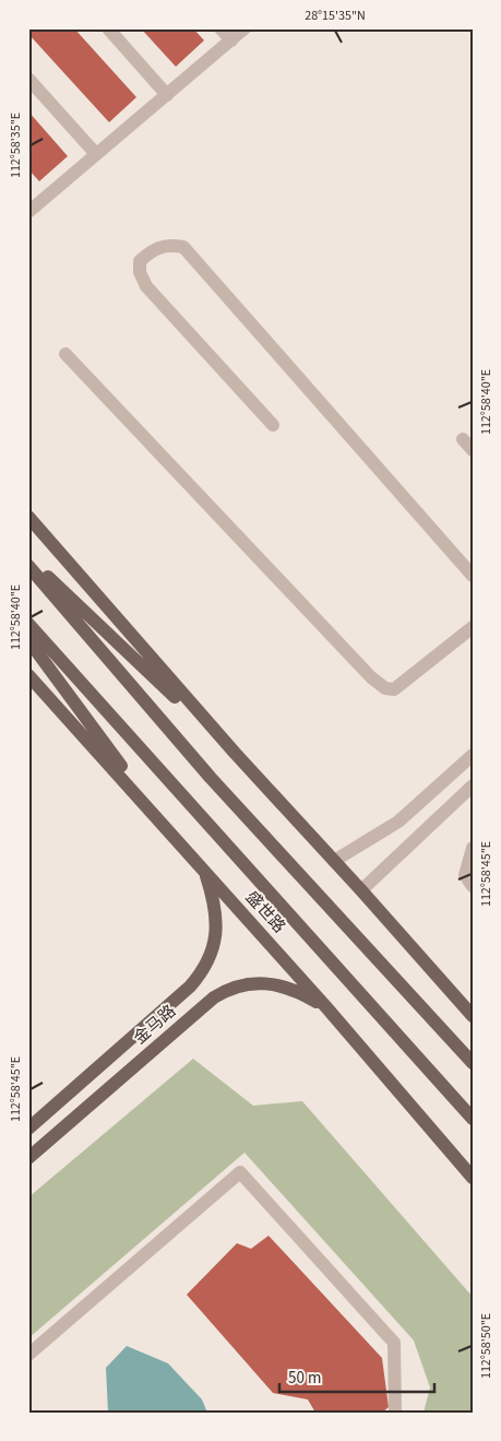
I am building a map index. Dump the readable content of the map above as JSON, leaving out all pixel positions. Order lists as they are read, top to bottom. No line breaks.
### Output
{"streets":{"main road":["盛世路","金马路"]},"crossings":[["盛世路","金马路"]],"scale_bar":"50 m","coordinates":["28°15'35\"N","112°58'35\"E","112°58'40\"E","112°58'45\"E","112°58'50\"E"]}
